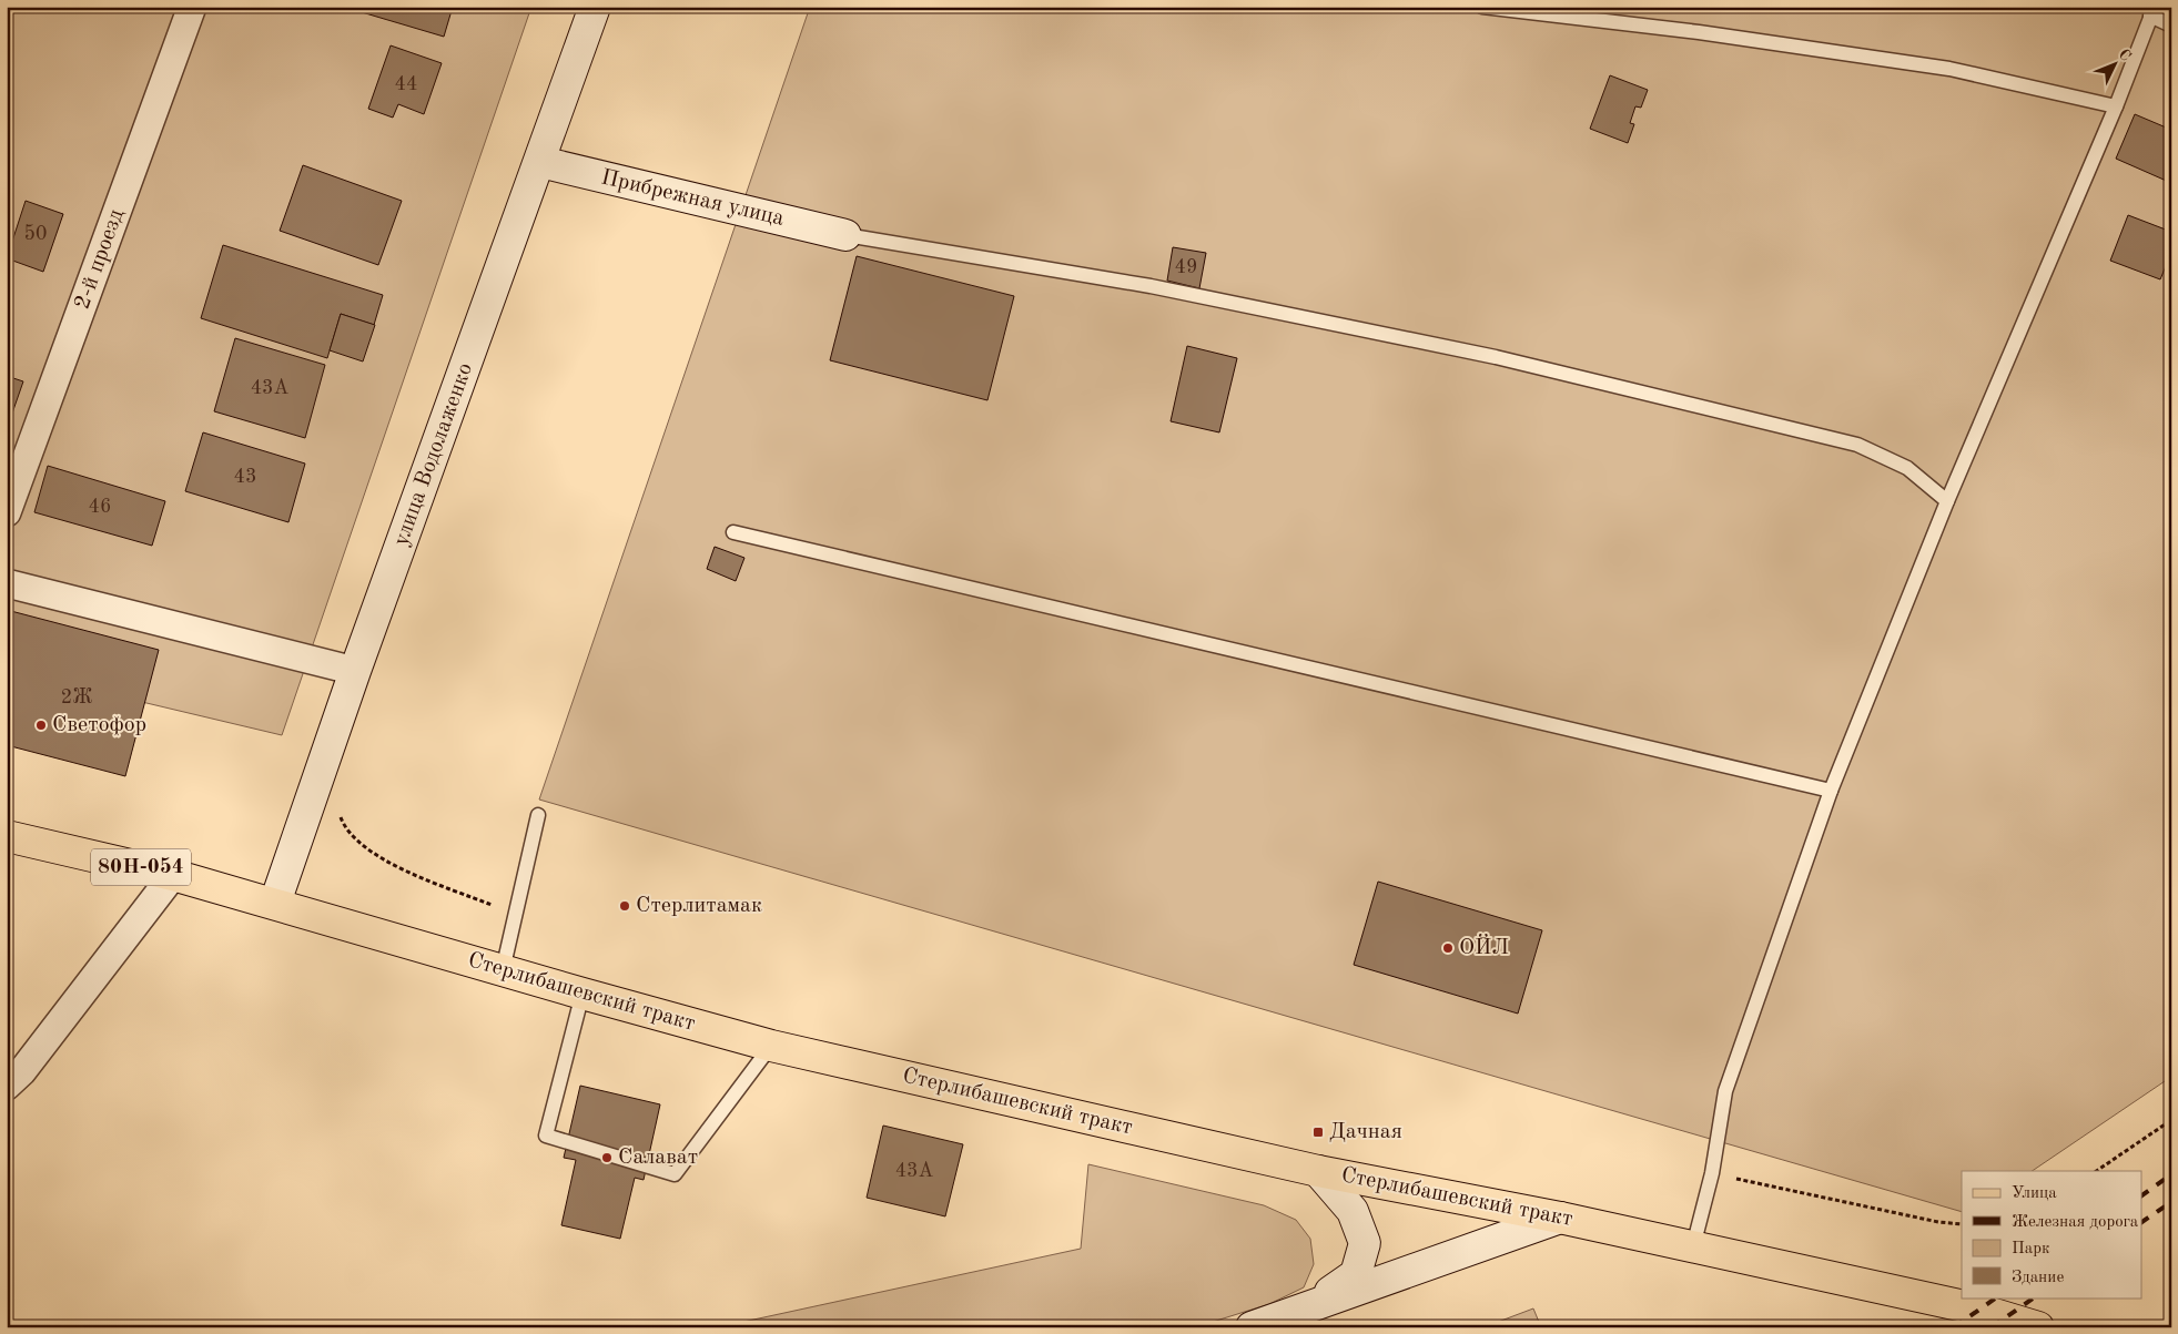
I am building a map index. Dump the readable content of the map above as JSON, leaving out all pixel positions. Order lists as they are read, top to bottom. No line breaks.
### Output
{"streets":{"main road":["Прибрежная улица","улица Водолаженко","80Н-054","Стерлибашевский тракт"],"street":["2-й проезд"]},"crossings":[["Прибрежная улица","улица Водолаженко"],["улица Водолаженко","Стерлибашевский тракт"]],"places":{"other":["Светофор","Стерлитамак","ОЙЛ","Салават"],"transit":["Дачная"]},"house_numbers":["44","50","49","43А","43","46","2Ж","43А"],"legend":["Улица","Железная дорога","Парк","Здание"],"north":"top right"}
